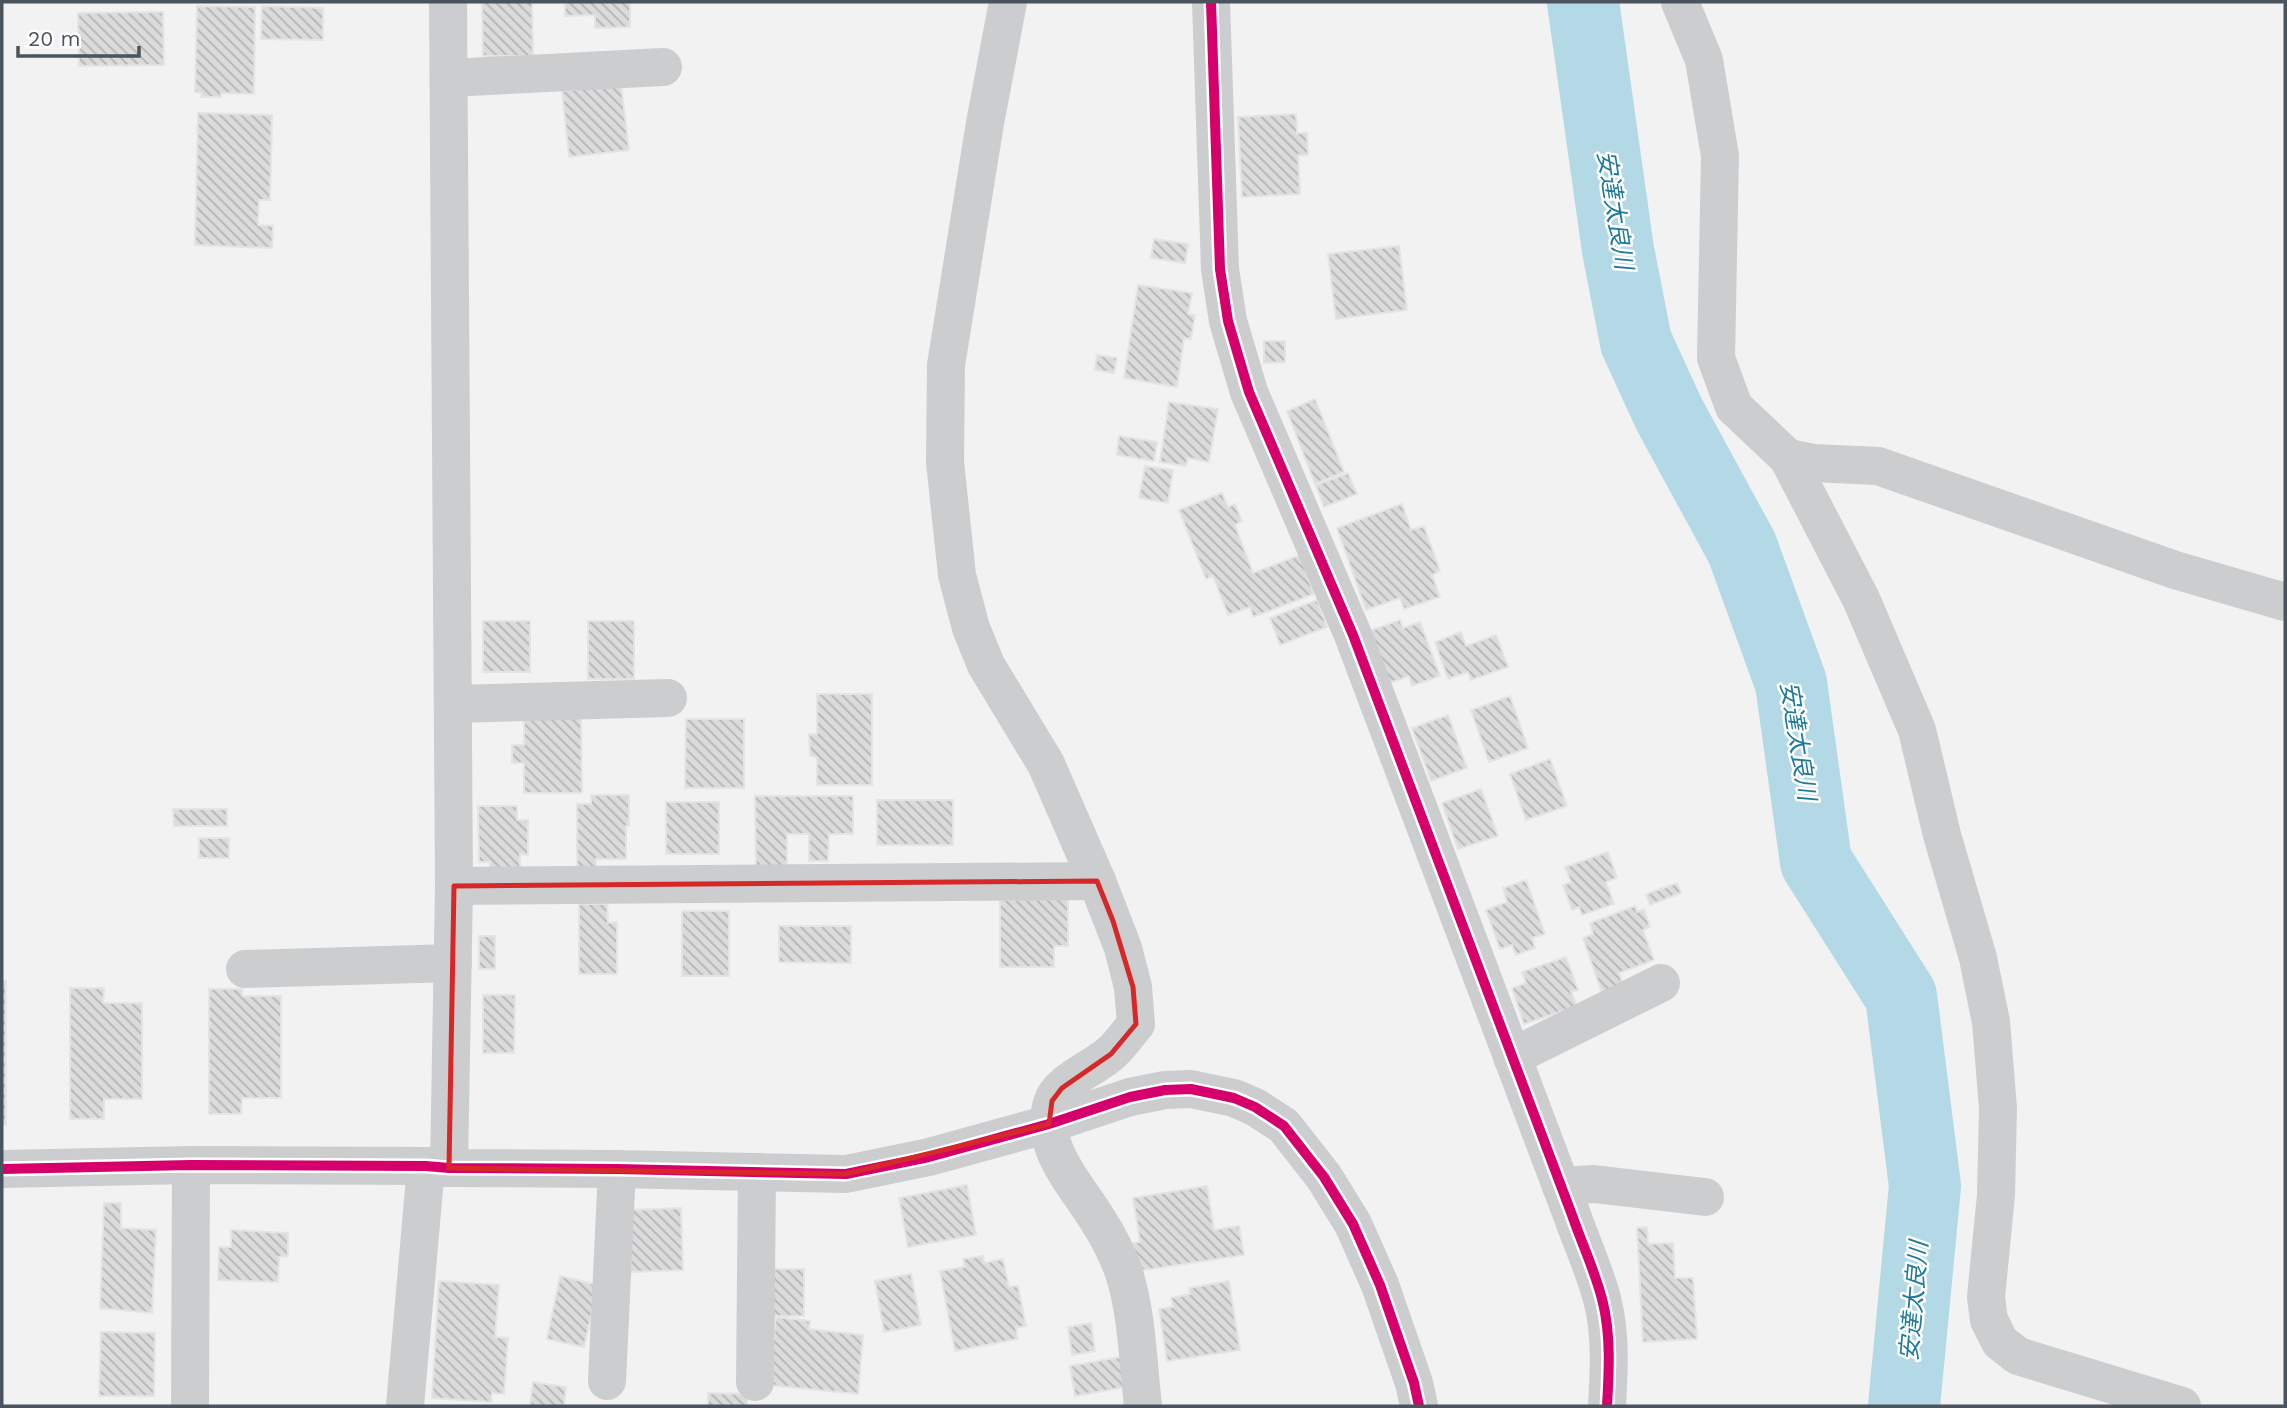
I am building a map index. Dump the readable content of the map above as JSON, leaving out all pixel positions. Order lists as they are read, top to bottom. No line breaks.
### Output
{"water":["安達太良川"],"scale_bar":"20 m"}
